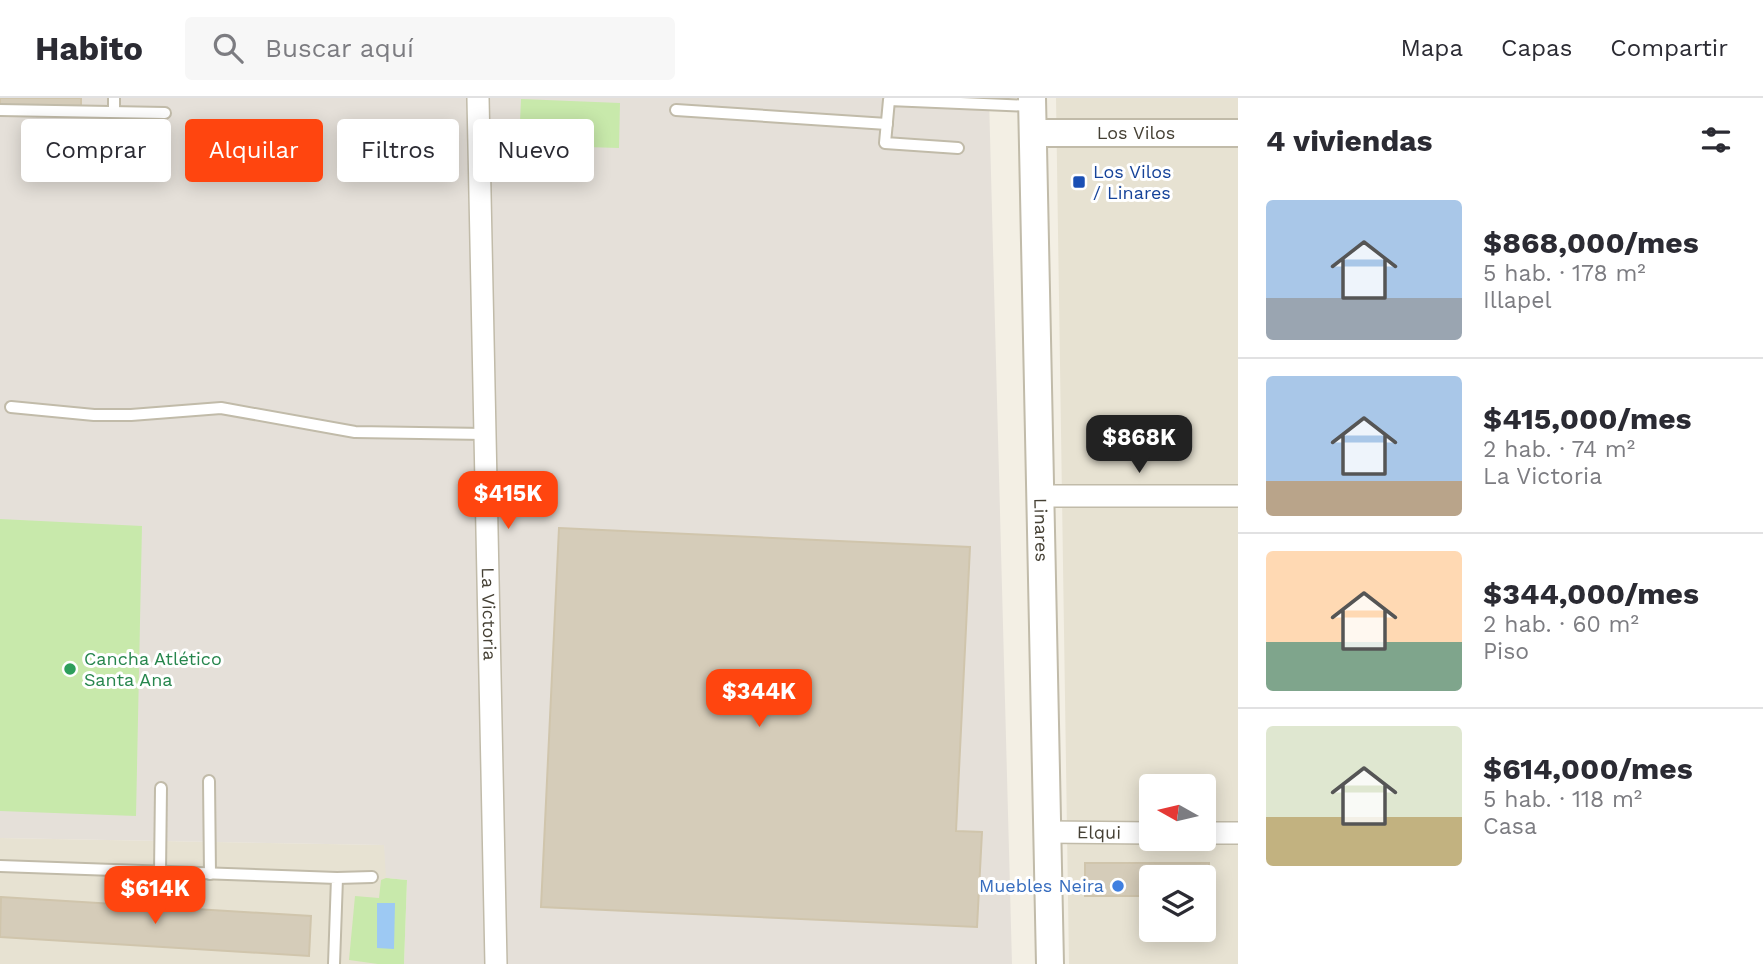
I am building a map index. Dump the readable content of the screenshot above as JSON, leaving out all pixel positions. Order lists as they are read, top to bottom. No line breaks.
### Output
{"streets":{"street":["Los Vilos","Linares","La Victoria","Elqui"]},"crossings":[["Los Vilos","Linares"],["Linares","Elqui"]],"places":{"transit":["Los Vilos / Linares"],"other":["Cancha Atlético Santa Ana","Muebles Neira"]},"north":"left","page":{"header":"Habito","search":"Buscar aquí","nav":["Mapa","Capas","Compartir"],"heading":"4 viviendas","chip":["Comprar","Alquilar","Filtros","Nuevo"],"list":[{"name":"$868,000/mes","note":"5 hab. · 178 m² · Illapel"},{"name":"$415,000/mes","note":"2 hab. · 74 m² · La Victoria"},{"name":"$344,000/mes","note":"2 hab. · 60 m² · Piso"},{"name":"$614,000/mes","note":"5 hab. · 118 m² · Casa"}],"price":["$868K","$415K","$344K","$614K"]}}
